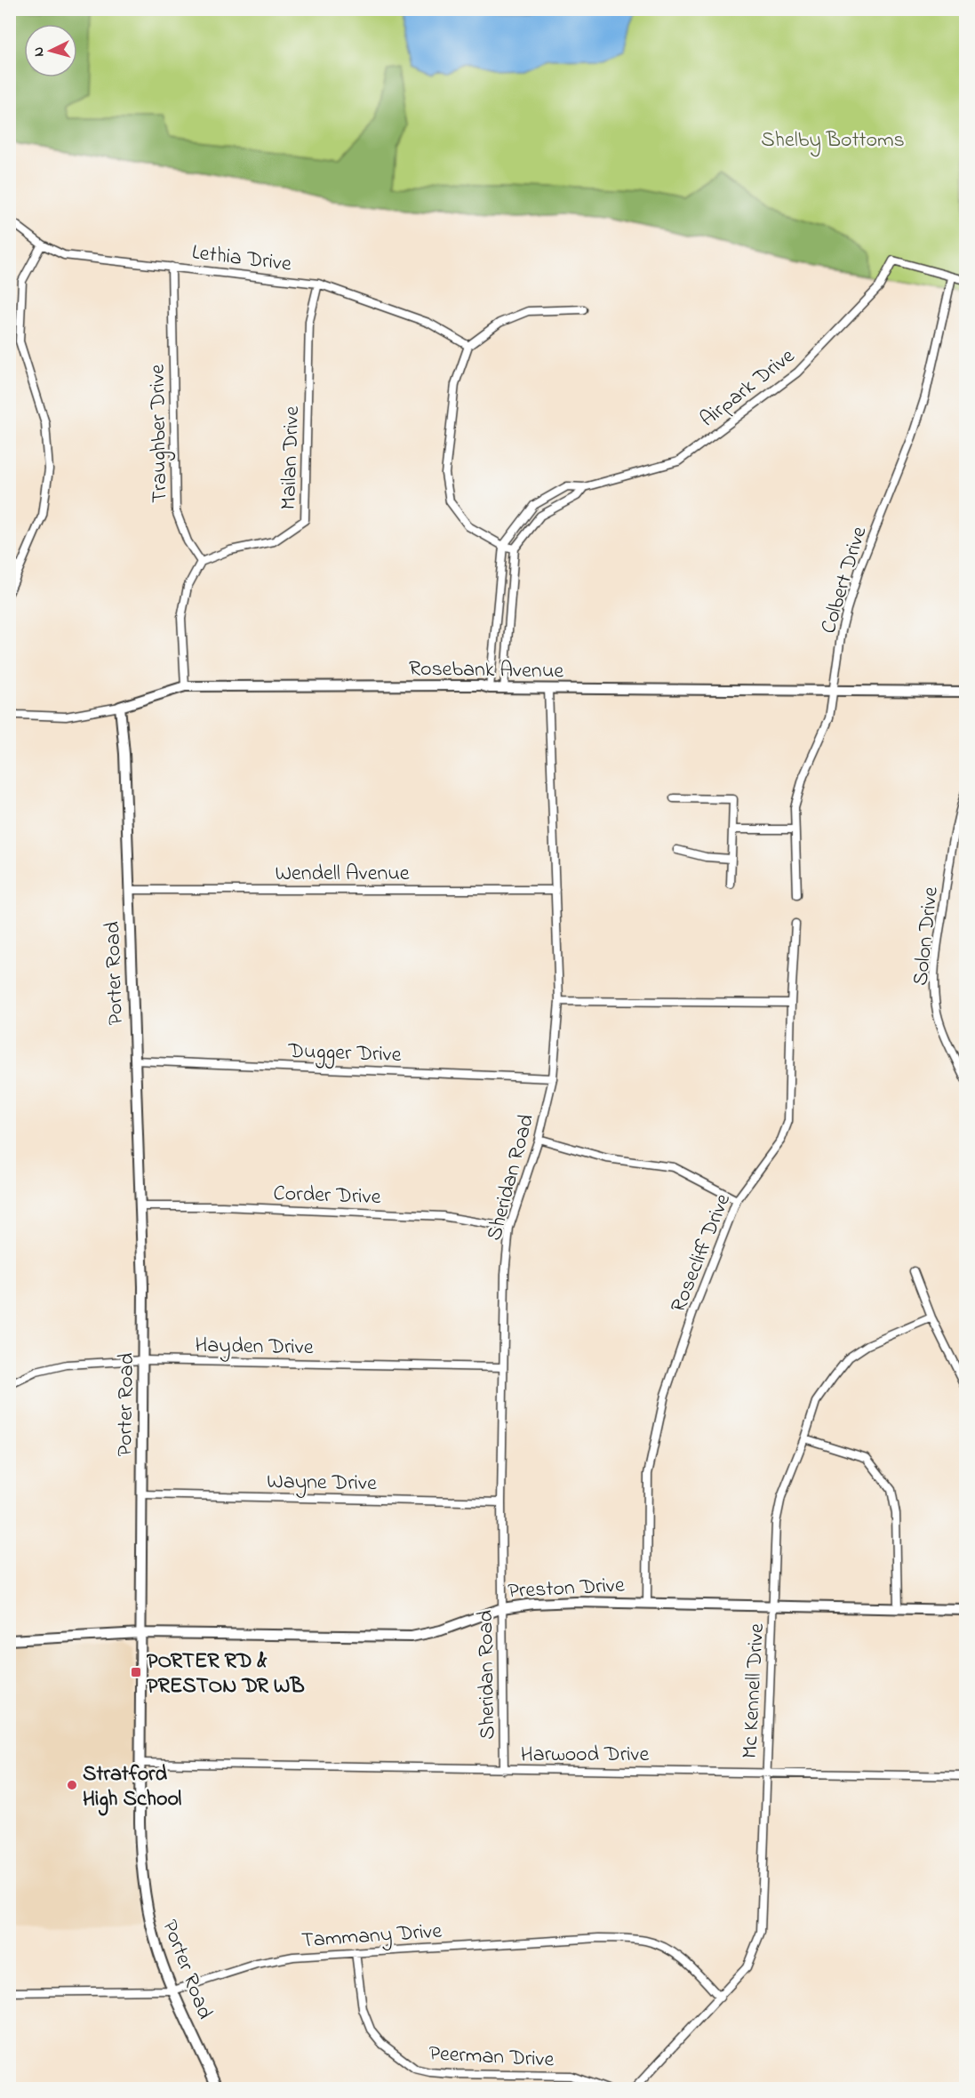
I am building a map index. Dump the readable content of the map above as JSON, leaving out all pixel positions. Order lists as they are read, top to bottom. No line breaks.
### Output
{"streets":{"street":["Lethia Drive","Airpark Drive","Traughber Drive","Mailan Drive","Colbert Drive","Rosebank Avenue","Wendell Avenue","Solon Drive","Porter Road","Dugger Drive","Sheridan Road","Corder Drive","Rosecliff Drive","Hayden Drive","Wayne Drive","Preston Drive","Mc Kennell Drive","Harwood Drive","Tammany Drive","Peerman Drive"]},"crossings":[["Lethia Drive","Traughber Drive"],["Lethia Drive","Mailan Drive"],["Airpark Drive","Colbert Drive"],["Traughber Drive","Mailan Drive"],["Colbert Drive","Rosebank Avenue"],["Rosebank Avenue","Porter Road"],["Rosebank Avenue","Sheridan Road"],["Wendell Avenue","Porter Road"],["Wendell Avenue","Sheridan Road"],["Porter Road","Dugger Drive"],["Porter Road","Corder Drive"],["Porter Road","Hayden Drive"],["Porter Road","Wayne Drive"],["Porter Road","Preston Drive"],["Porter Road","Harwood Drive"],["Porter Road","Tammany Drive"],["Dugger Drive","Sheridan Road"],["Sheridan Road","Corder Drive"],["Sheridan Road","Hayden Drive"],["Sheridan Road","Wayne Drive"],["Sheridan Road","Preston Drive"],["Sheridan Road","Harwood Drive"],["Rosecliff Drive","Preston Drive"],["Preston Drive","Mc Kennell Drive"],["Mc Kennell Drive","Harwood Drive"],["Mc Kennell Drive","Tammany Drive"],["Tammany Drive","Peerman Drive"]],"parks":["Shelby Bottoms"],"places":{"transit":["PORTER RD & PRESTON DR WB"],"other":["Stratford High School"]},"north":"left"}
